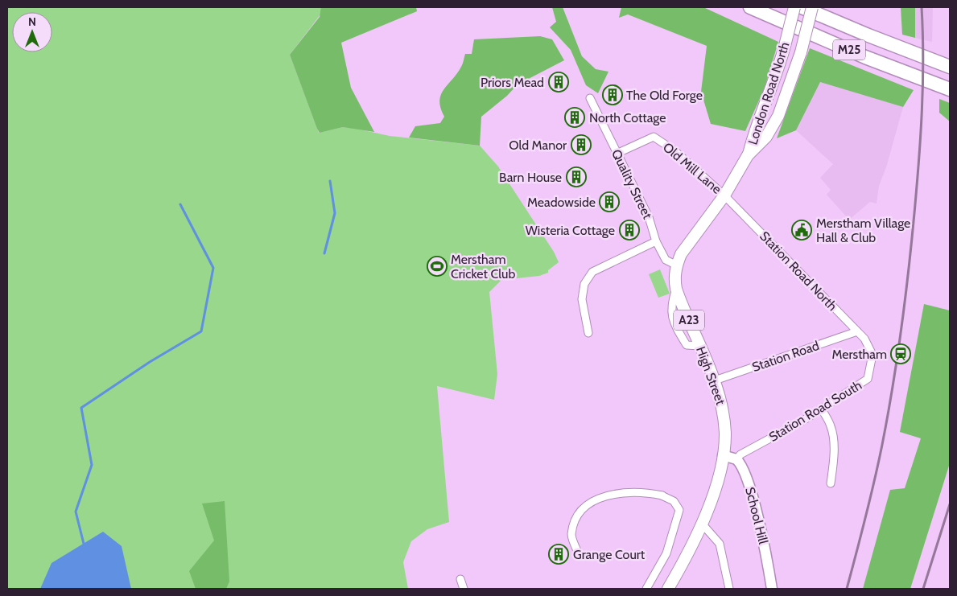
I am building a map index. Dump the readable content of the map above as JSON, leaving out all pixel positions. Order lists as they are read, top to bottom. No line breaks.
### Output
{"streets":{"highway":["M25"],"main road":["London Road North","A23","High Street"],"street":["Old Mill Lane","Quality Street","Station Road North","Station Road","Station Road South","School Hill"]},"crossings":[["London Road North","Old Mill Lane"],["London Road North","Station Road North"],["London Road North","High Street"],["Old Mill Lane","Quality Street"],["Old Mill Lane","Station Road North"],["Old Mill Lane","High Street"],["Quality Street","High Street"],["Station Road North","Station Road"],["Station Road North","High Street"],["Station Road North","Station Road South"],["A23","High Street"],["Station Road","High Street"],["Station Road South","School Hill"]],"places":{"building":["Priors Mead","The Old Forge","North Cottage","Old Manor","Barn House","Meadowside","Wisteria Cottage","Grange Court"],"public building":["Merstham Village Hall & Club"],"sports":["Merstham Cricket Club"],"station":["Merstham"]},"north":"top"}
